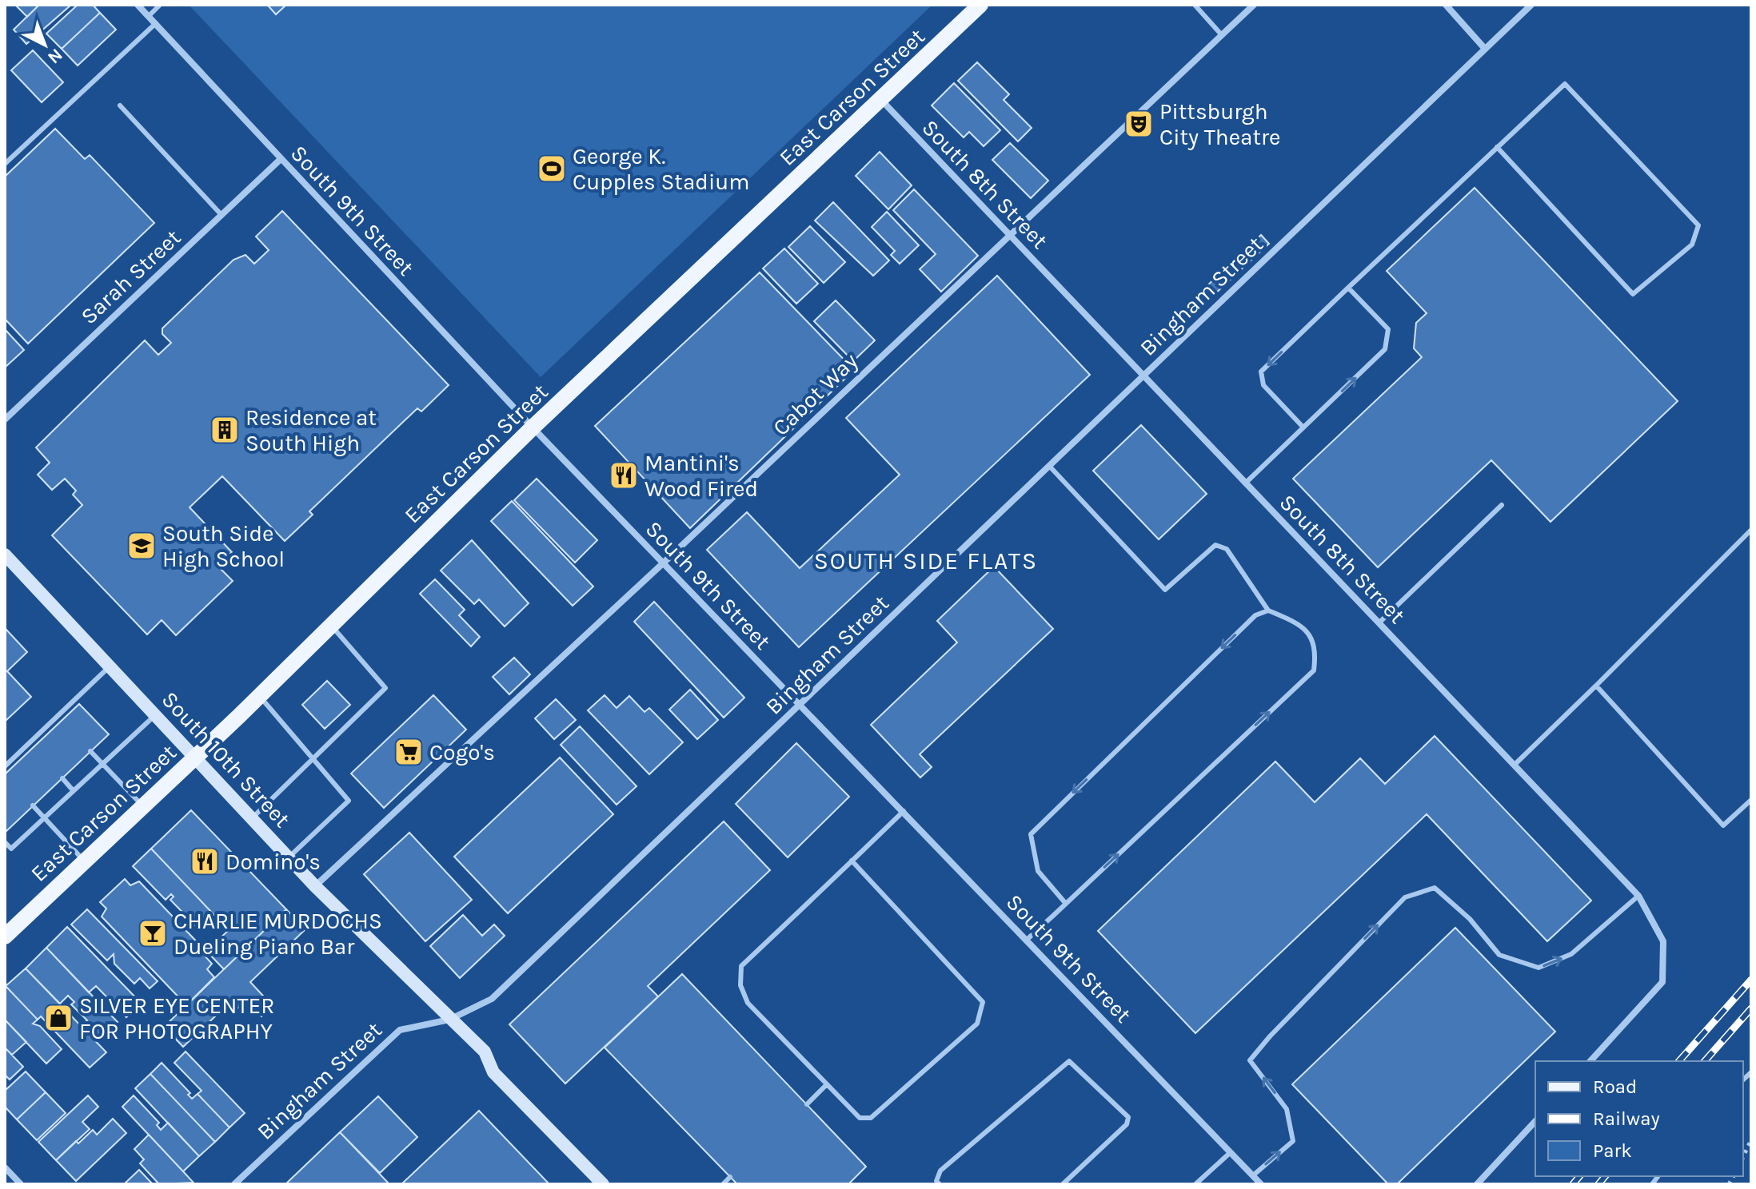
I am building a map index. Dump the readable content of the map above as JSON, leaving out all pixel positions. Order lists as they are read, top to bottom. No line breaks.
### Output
{"streets":{"main road":["East Carson Street","South 10th Street"],"street":["South 8th Street","South 9th Street","Sarah Street","Bingham Street","Cabot Way"]},"crossings":[["East Carson Street","South 8th Street"],["East Carson Street","South 9th Street"],["East Carson Street","South 10th Street"],["South 8th Street","Bingham Street"],["South 8th Street","Cabot Way"],["South 9th Street","Sarah Street"],["South 9th Street","Bingham Street"],["South 9th Street","Cabot Way"],["Bingham Street","South 10th Street"],["Cabot Way","South 10th Street"]],"districts":["SOUTH SIDE FLATS"],"places":{"theatre":["Pittsburgh City Theatre"],"sports":["George K. Cupples Stadium"],"building":["Residence at South High"],"restaurant":["Mantini's Wood Fired","Domino's"],"school or university":["South Side High School"],"supermarket":["Cogo's"],"bar":["CHARLIE MURDOCHS Dueling Piano Bar"],"shop":["SILVER EYE CENTER FOR PHOTOGRAPHY"]},"legend":["Road","Railway","Park"],"north":"bottom right"}
